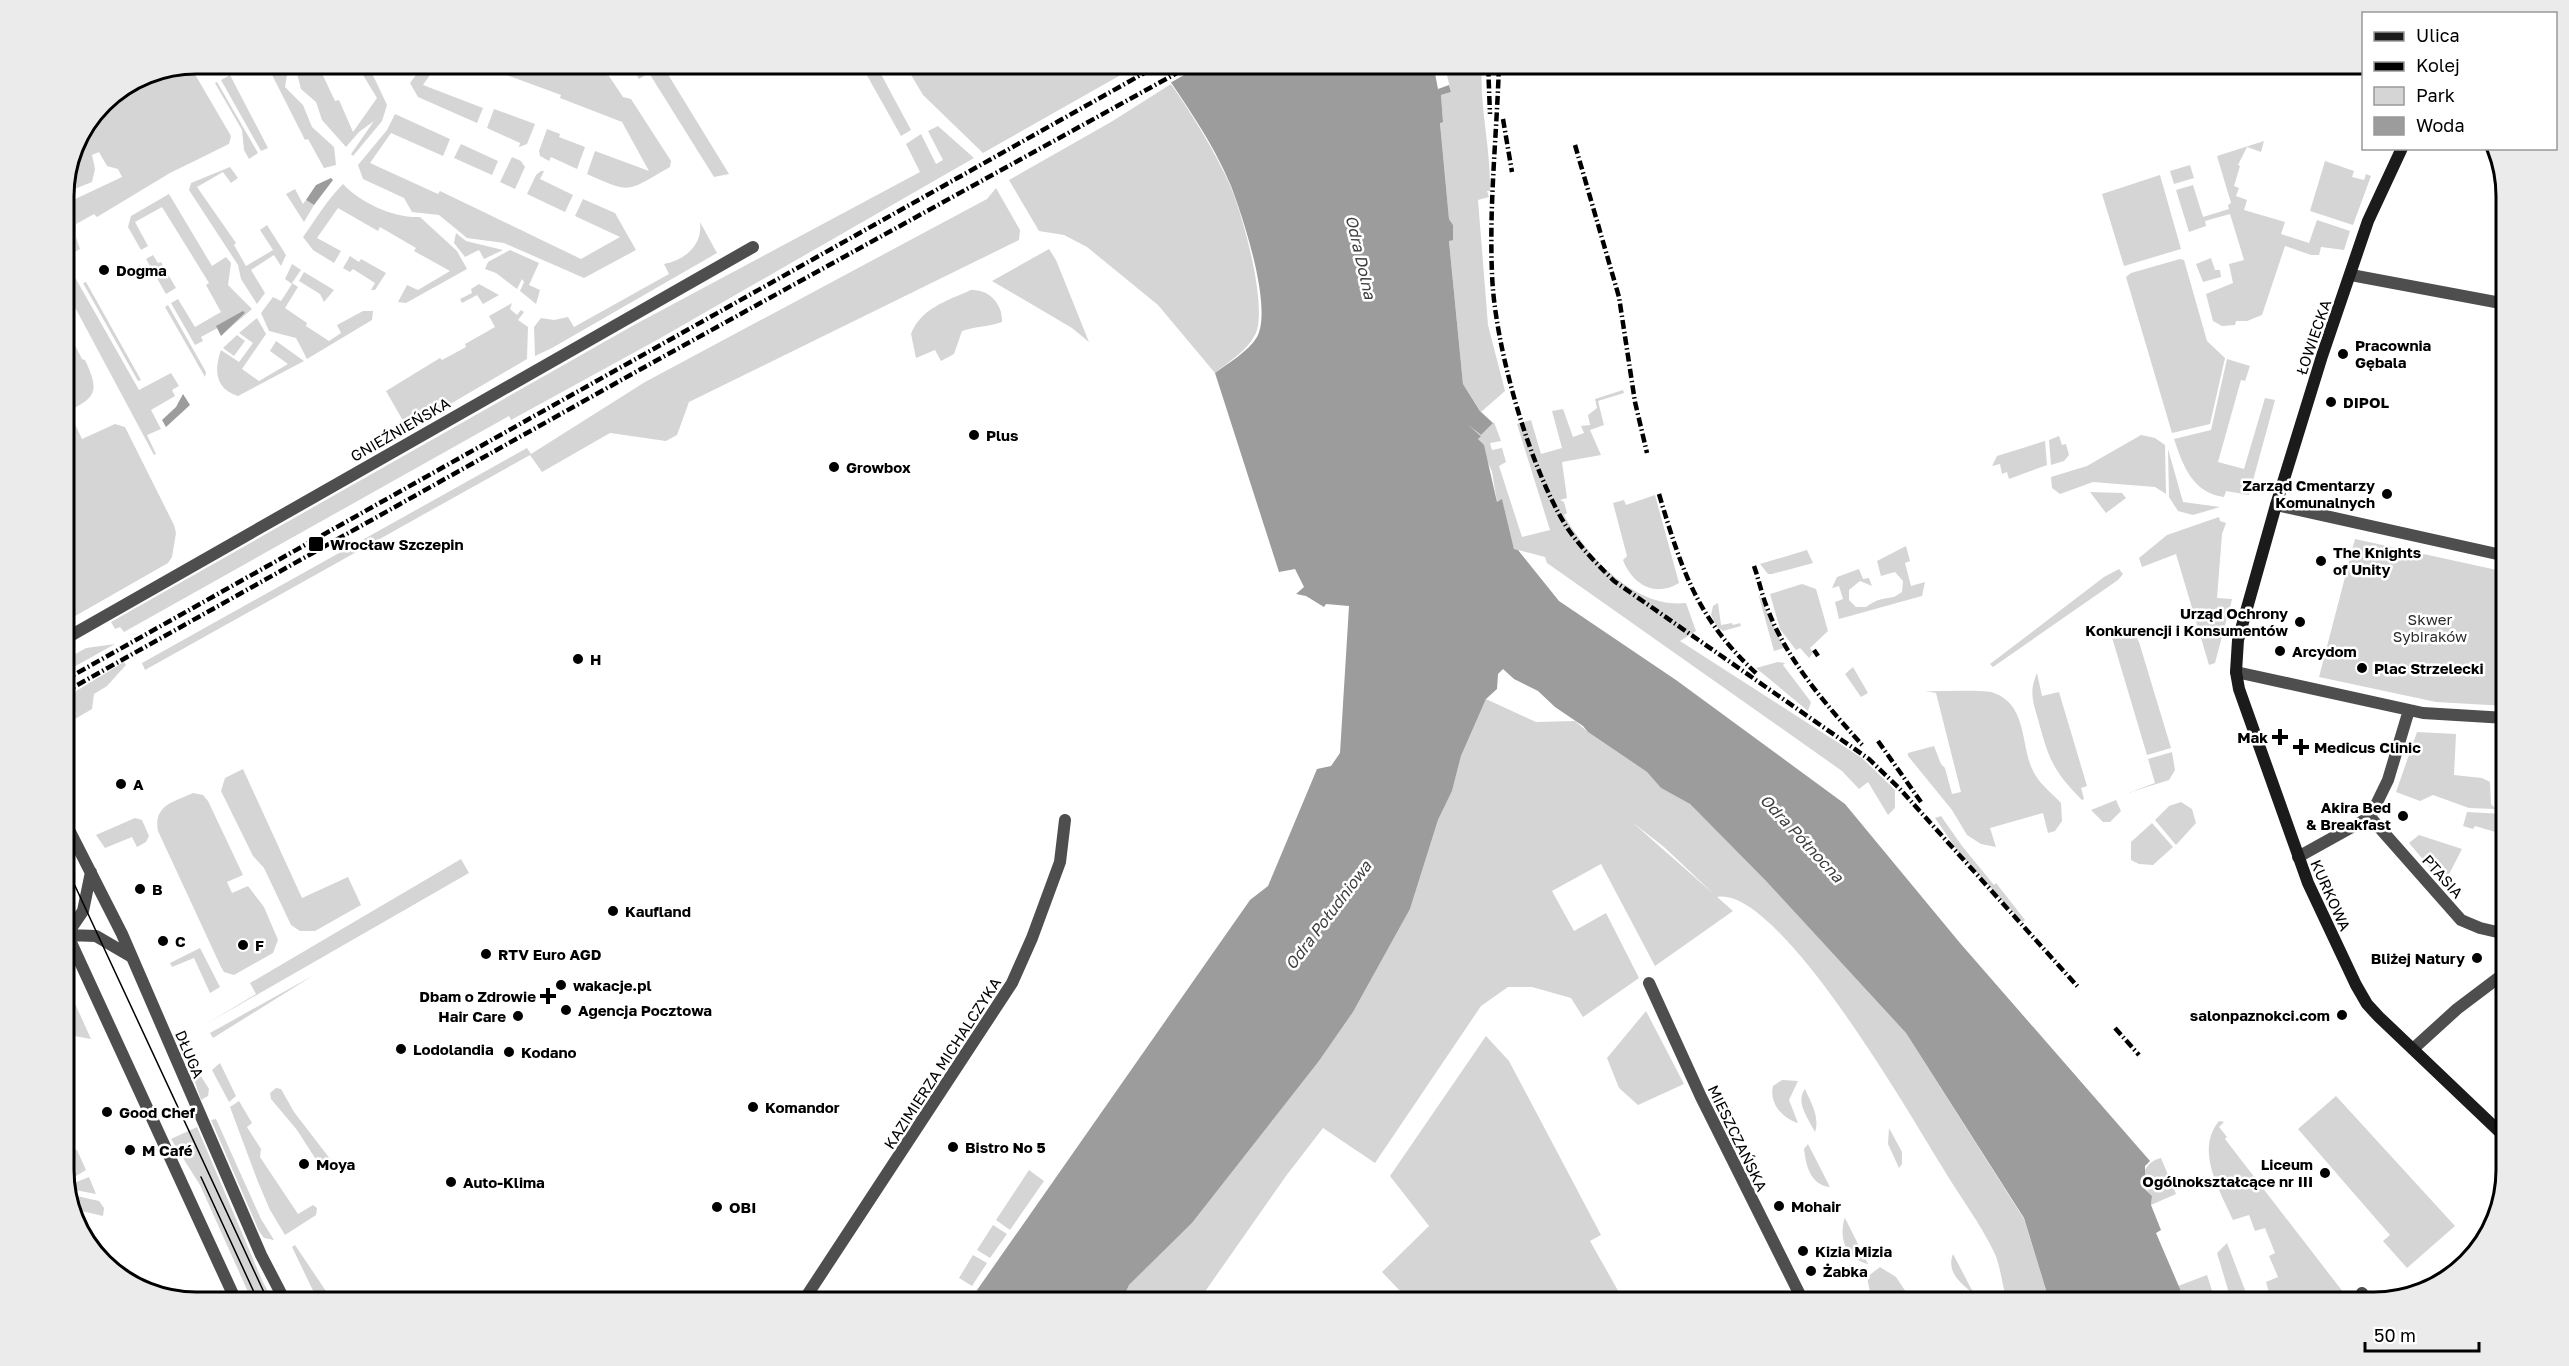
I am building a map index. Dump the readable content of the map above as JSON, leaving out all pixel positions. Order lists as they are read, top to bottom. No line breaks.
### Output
{"streets":{"main road":["ŁOWIECKA","KURKOWA"],"street":["GNIEŹNIEŃSKA","PTASIA","DŁUGA","KAZIMIERZA MICHALCZYKA","MIESZCZAŃSKA"]},"crossings":[["ŁOWIECKA","KURKOWA"]],"water":["Odra Dolna","Odra Północna","Odra Południowa"],"parks":["Skwer Sybiraków"],"places":{"other":["Dogma","Pracownia Gębala","DIPOL","Plus","Growbox","Zarząd Cmentarzy Komunalnych","The Knights of Unity","Urząd Ochrony Konkurencji i Konsumentów","Arcydom","H","Plac Strzelecki","A","Akira Bed & Breakfast","B","Kaufland","C","F","RTV Euro AGD","Bliżej Natury","wakacje.pl","Agencja Pocztowa","salonpaznokci.com","Hair Care","Lodolandia","Kodano","Komandor","Good Chef","Bistro No 5","M Café","Moya","Liceum Ogólnokształcące nr III","Auto-Klima","Mohair","OBI","Kizia Mizia","Żabka"],"transit":["Wrocław Szczepin"],"health":["Mak","Medicus Clinic","Dbam o Zdrowie"]},"legend":["Ulica","Kolej","Park","Woda"],"scale_bar":"50 m"}
